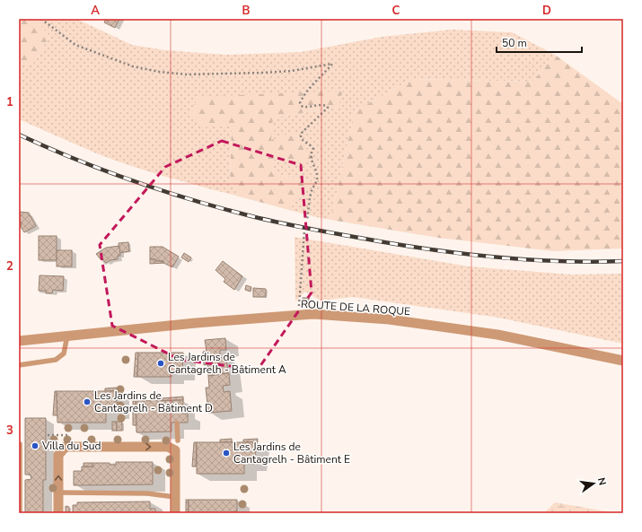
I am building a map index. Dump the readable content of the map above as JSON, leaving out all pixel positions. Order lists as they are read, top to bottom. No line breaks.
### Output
{"streets":{"street":["ROUTE DE LA ROQUE"]},"places":["Les Jardins de Cantagrelh - Bâtiment A","Les Jardins de Cantagrelh - Bâtiment D","Villa du Sud","Les Jardins de Cantagrelh - Bâtiment E"],"scale_bar":"50 m","north":"right","grid":{"columns":["A","B","C","D"],"rows":["1","2","3"]}}
